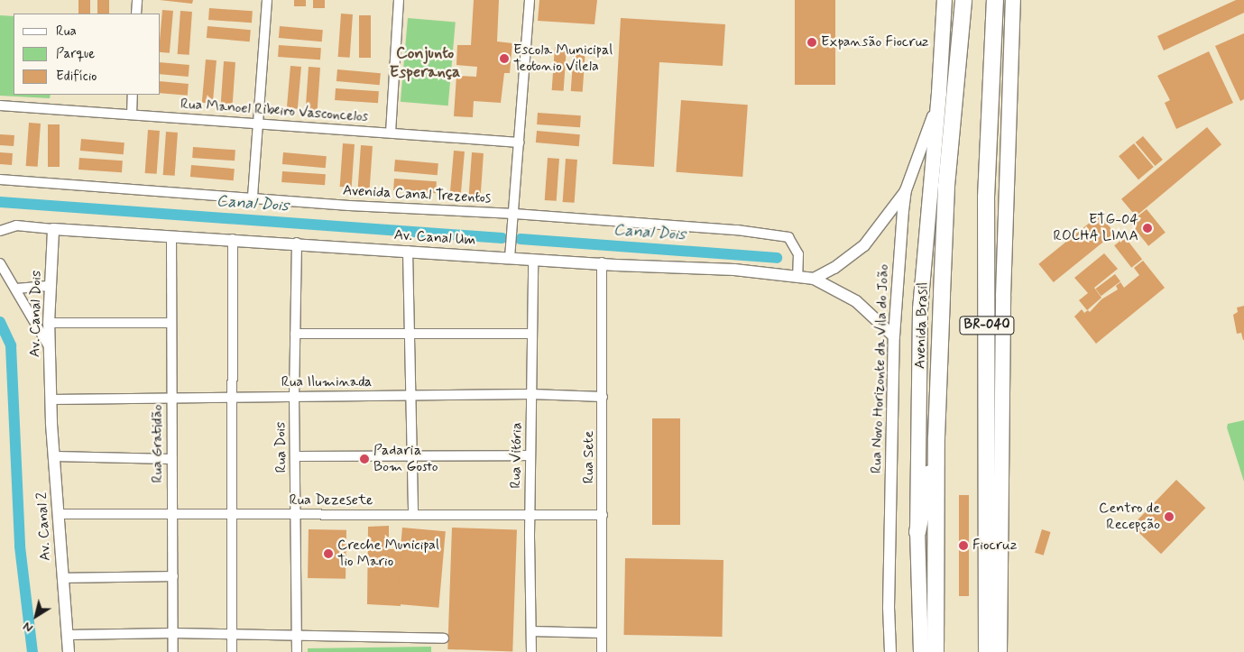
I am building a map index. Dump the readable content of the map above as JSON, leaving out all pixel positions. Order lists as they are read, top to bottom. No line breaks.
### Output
{"streets":{"highway":["Avenida Brasil","BR-040"],"street":["Rua Manoel Ribeiro Vasconcelos","Avenida Canal Trezentos","Av. Canal Um","Av. Canal Dois","Rua Novo Horizonte da Vila do João","Rua Iluminada","Rua Gratidão","Rua Dois","Rua Vitória","Rua Sete","Rua Dezesete","Av. Canal 2"]},"crossings":[["Avenida Canal Trezentos","Av. Canal Um"],["Av. Canal Um","Av. Canal Dois"],["Av. Canal Um","Rua Gratidão"],["Av. Canal Um","Rua Dois"],["Av. Canal Um","Rua Vitória"],["Av. Canal Um","Rua Sete"],["Av. Canal Dois","Rua Iluminada"],["Av. Canal Dois","Av. Canal 2"],["Avenida Brasil","Rua Novo Horizonte da Vila do João"],["Rua Iluminada","Rua Gratidão"],["Rua Iluminada","Rua Dois"],["Rua Iluminada","Rua Vitória"],["Rua Iluminada","Rua Sete"],["Rua Iluminada","Av. Canal 2"],["Rua Gratidão","Rua Dezesete"],["Rua Dois","Rua Dezesete"],["Rua Vitória","Rua Dezesete"],["Rua Sete","Rua Dezesete"],["Rua Dezesete","Av. Canal 2"]],"districts":["Conjunto Esperança"],"water":["Canal Dois"],"places":["Expansão Fiocruz","Escola Municipal Teotonio Vilela","ETG-04 ROCHA LIMA","Padaria Bom Gosto","Centro de Recepção","Fiocruz","Creche Municipal Tio Mario"],"legend":["Rua","Parque","Edifício"],"north":"bottom left"}
